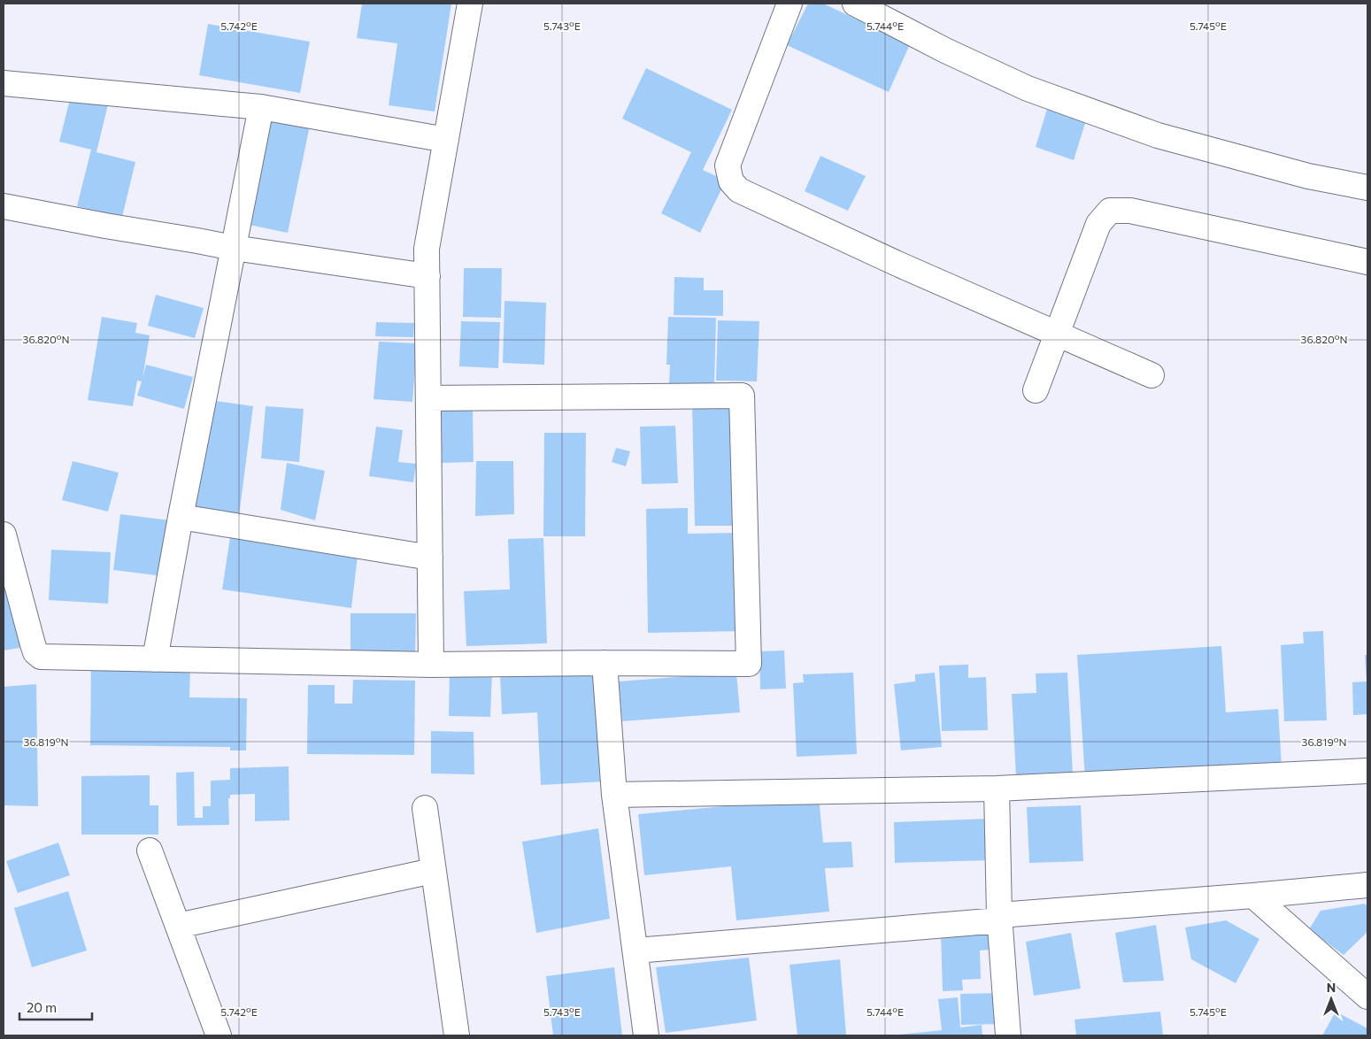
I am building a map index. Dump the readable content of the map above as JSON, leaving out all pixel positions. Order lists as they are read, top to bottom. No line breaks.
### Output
{"scale_bar":"20 m","north":"top","coordinates":["5.742°E","5.743°E","5.744°E","5.745°E","36.820°N","36.819°N"]}
